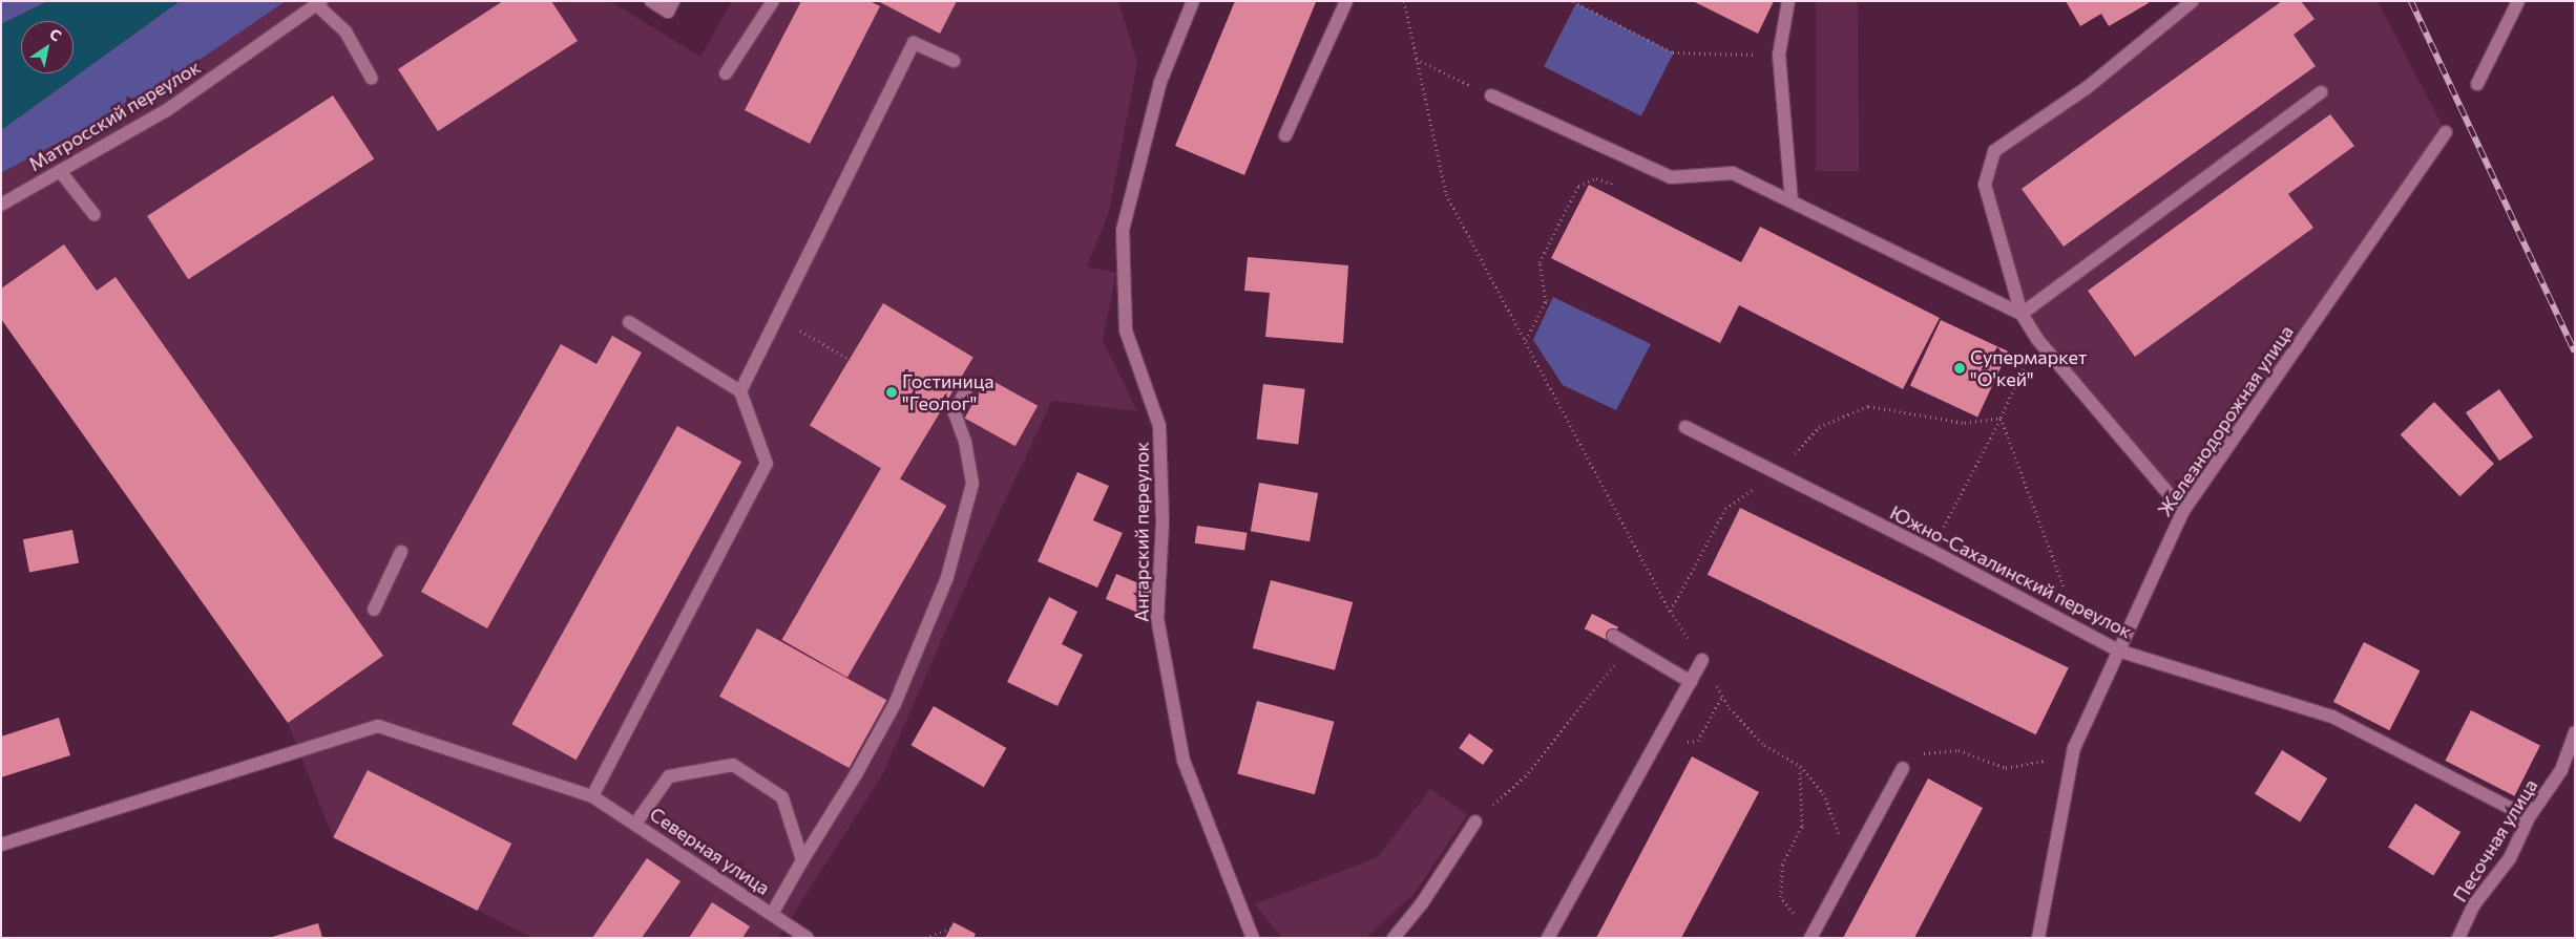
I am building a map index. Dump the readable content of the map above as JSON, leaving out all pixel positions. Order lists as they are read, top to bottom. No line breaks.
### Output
{"streets":{"street":["Матросский переулок","Железнодорожная улица","Ангарский переулок","Южно-Сахалинский переулок","Песочная улица","Северная улица"]},"crossings":[["Железнодорожная улица","Южно-Сахалинский переулок"],["Южно-Сахалинский переулок","Песочная улица"]],"places":["Супермаркет \"О'кей\"","Гостиница \"Геолог\""],"north":"top right"}
